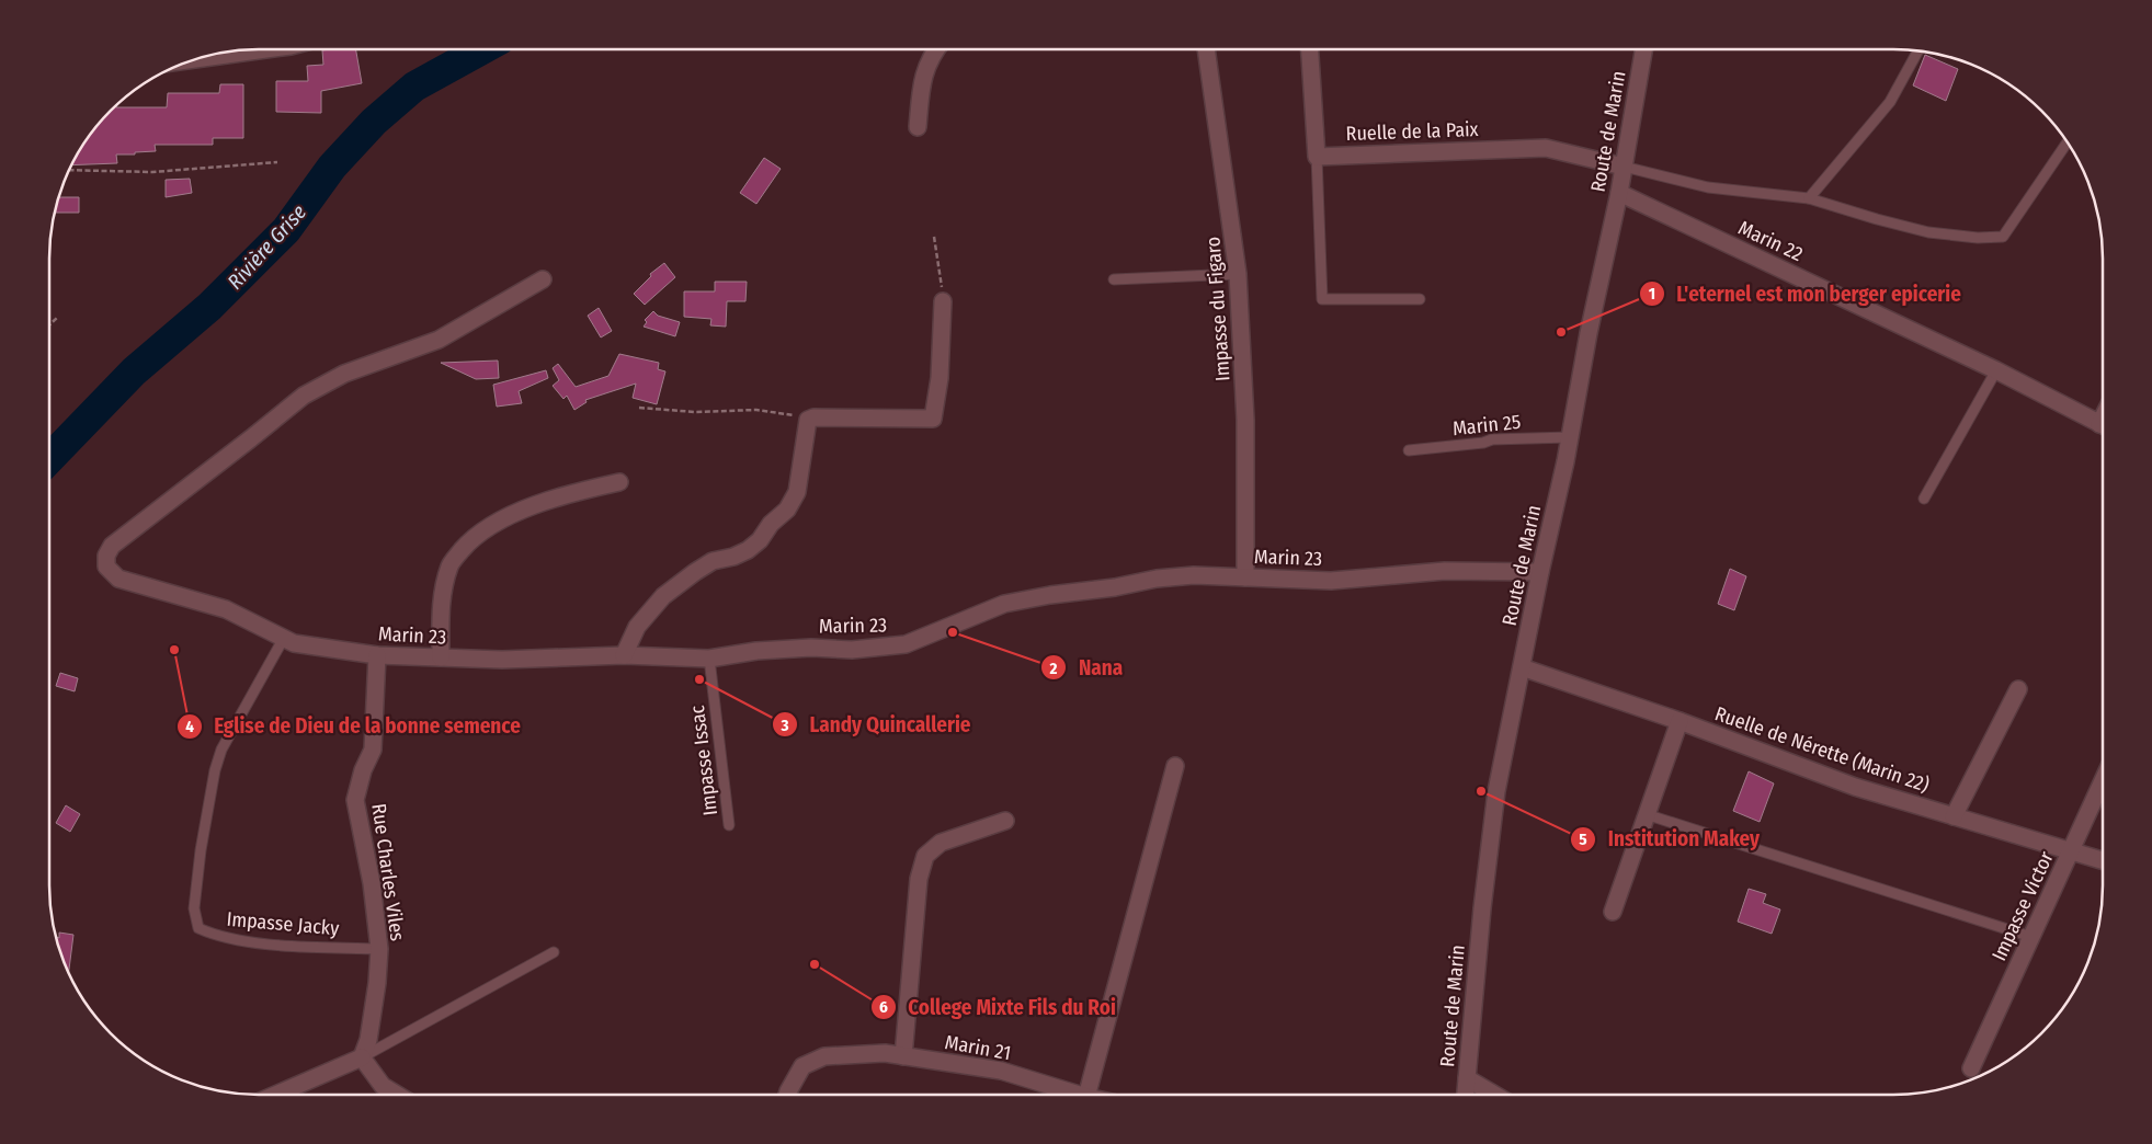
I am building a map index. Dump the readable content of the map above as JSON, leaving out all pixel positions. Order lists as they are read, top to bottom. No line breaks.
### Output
{"streets":{"street":["Ruelle de la Paix","Route de Marin","Marin 22","Impasse du Figaro","Marin 23","Ruelle de Nérette (Marin 22)","Rue Charles Viles","Impasse Victor","Marin 21"],"lane":["Marin 25","Impasse Issac","Impasse Jacky"]},"crossings":[["Ruelle de la Paix","Route de Marin"],["Route de Marin","Marin 22"],["Route de Marin","Marin 25"],["Route de Marin","Marin 23"],["Route de Marin","Ruelle de Nérette (Marin 22)"],["Impasse du Figaro","Marin 23"],["Marin 23","Impasse Issac"],["Marin 23","Rue Charles Viles"],["Marin 23","Impasse Jacky"],["Ruelle de Nérette (Marin 22)","Impasse Victor"],["Rue Charles Viles","Impasse Jacky"]],"water":["Rivière Grise"],"places":["L'eternel est mon berger epicerie","Nana","Eglise de Dieu de la bonne semence","Landy Quincallerie","Institution Makey","College Mixte Fils du Roi"]}
